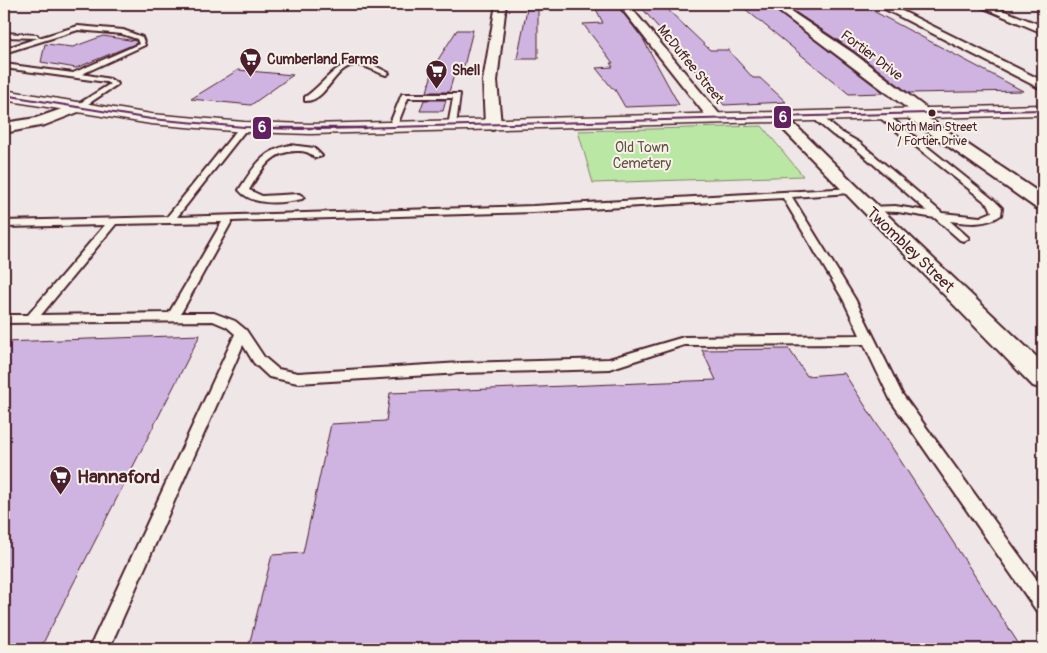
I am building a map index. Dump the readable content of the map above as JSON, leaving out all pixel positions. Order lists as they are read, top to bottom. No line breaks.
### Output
{"streets":{"street":["Fortier Drive","McDuffee Street","Twombley Street"]},"parks":["Old Town Cemetery"],"places":{"supermarket":["Cumberland Farms","Shell","Hannaford"],"other":["North Main Street / Fortier Drive"]},"lines":["transit line 6"]}
